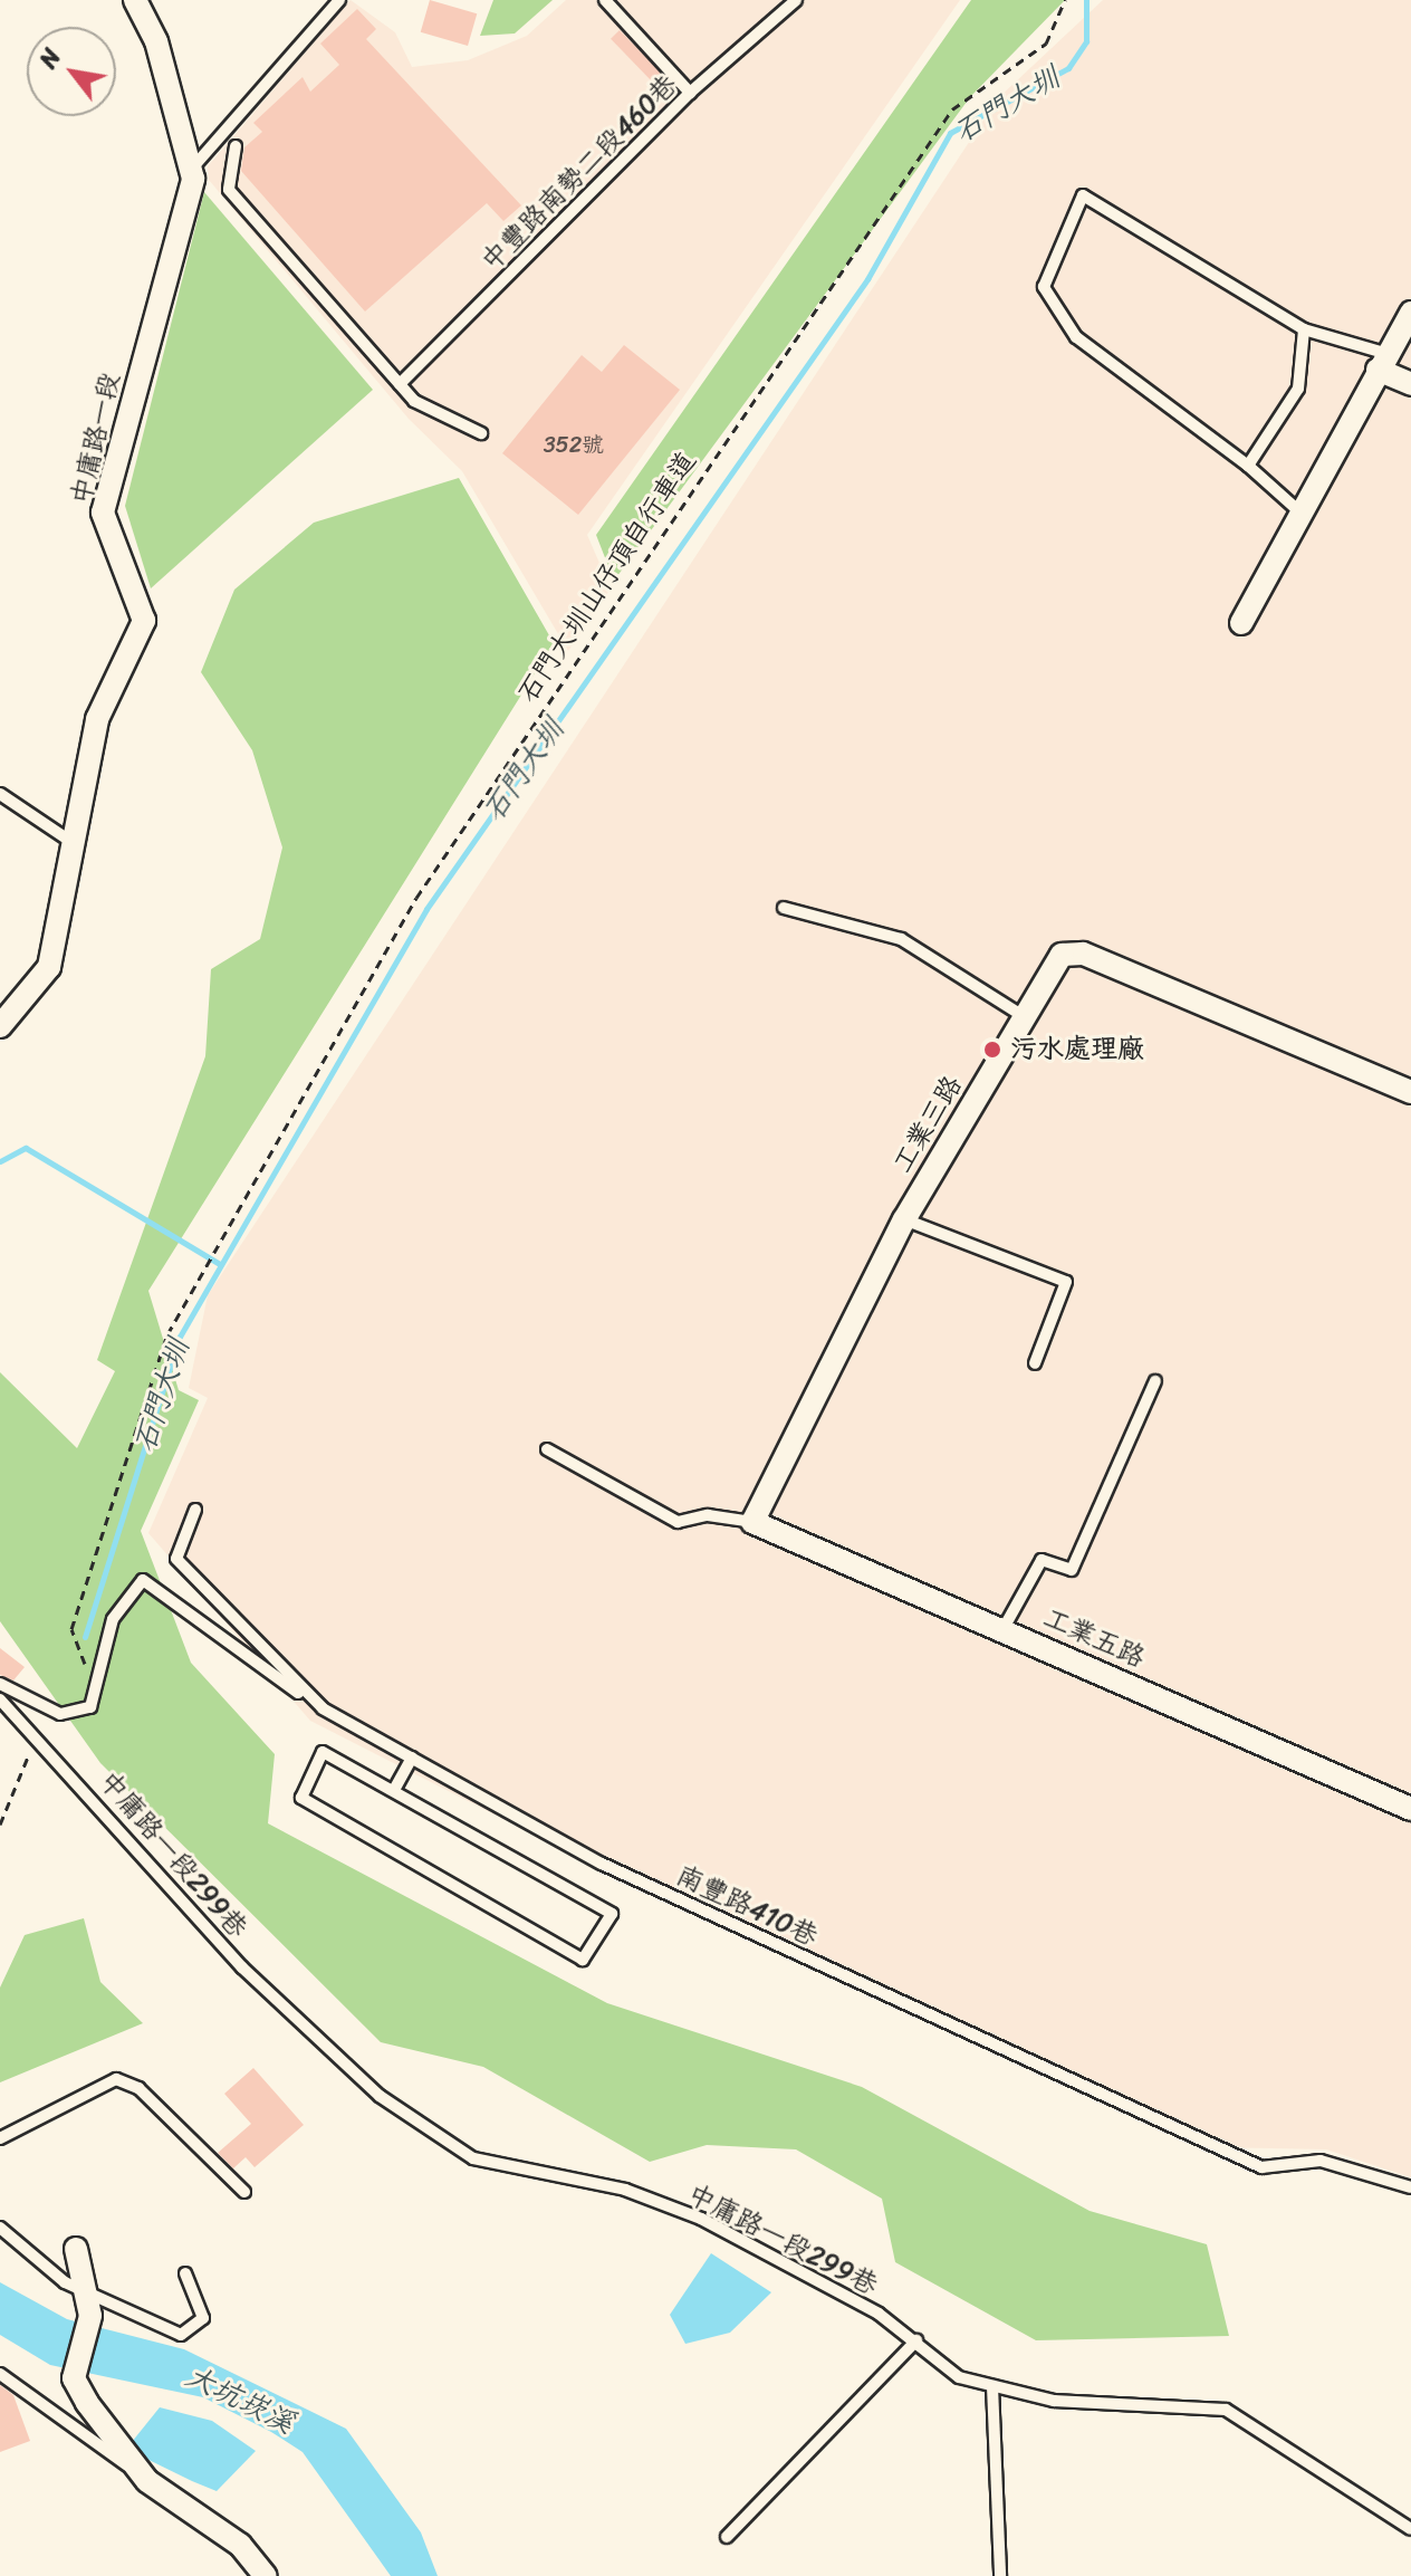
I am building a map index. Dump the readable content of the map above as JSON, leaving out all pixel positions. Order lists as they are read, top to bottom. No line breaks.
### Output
{"streets":{"street":["中庸路一段","工業三路","工業五路"],"lane":["中豐路南勢二段460巷","中庸路一段299巷","南豐路410巷"],"path":["石門大圳山仔頂自行車道"]},"crossings":[["工業三路","工業五路"]],"water":["石門大圳","大坑崁溪"],"places":["污水處理廠"],"house_numbers":["352號"],"north":"top left"}
